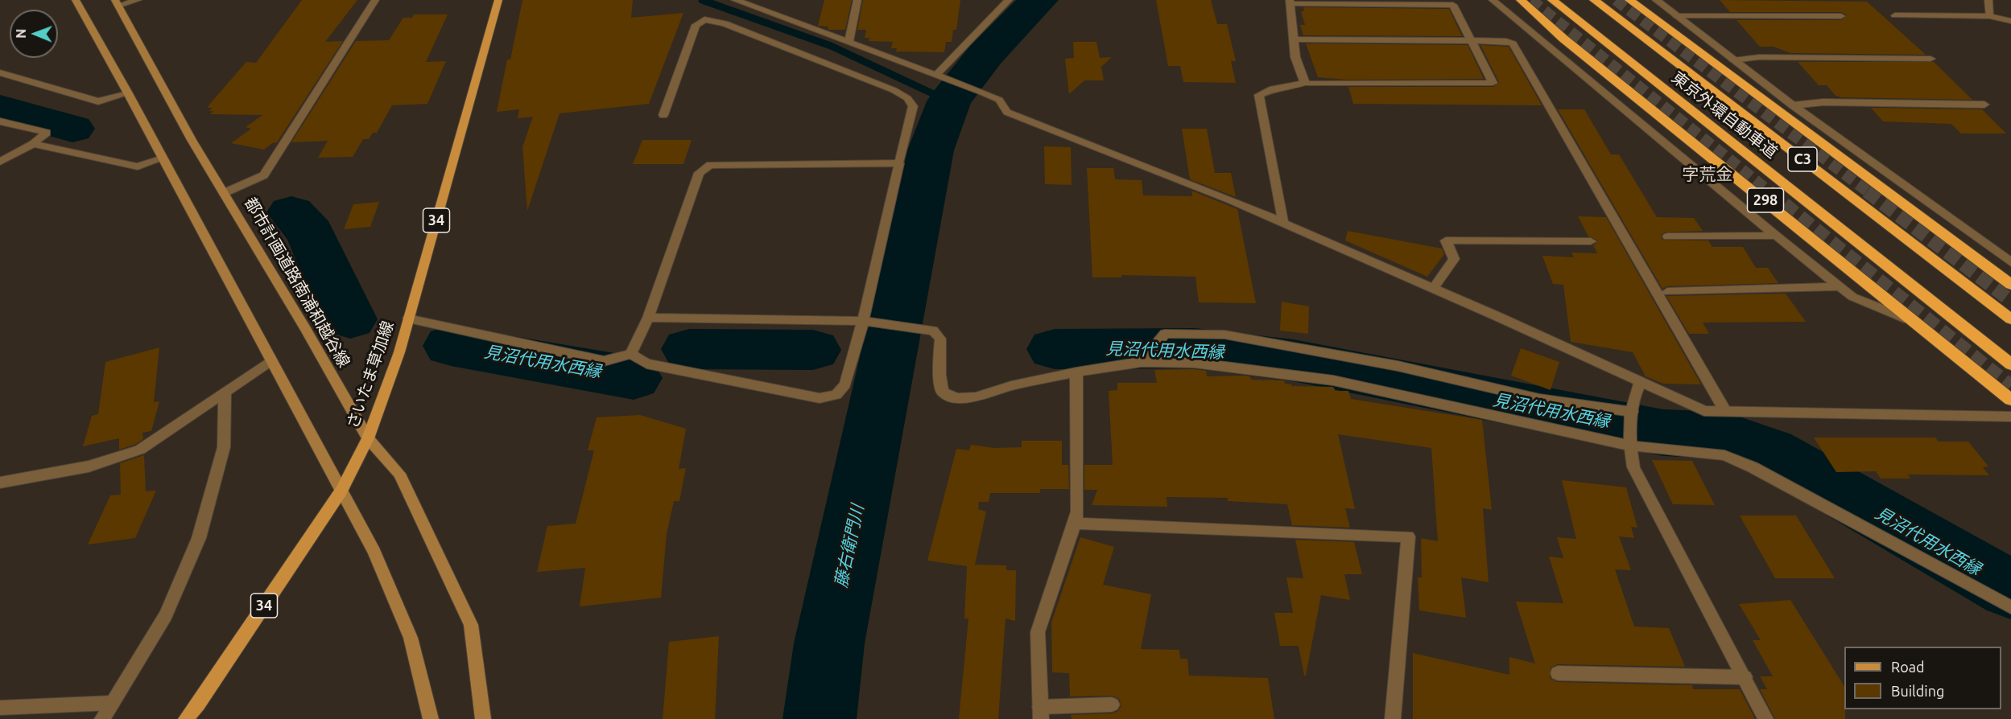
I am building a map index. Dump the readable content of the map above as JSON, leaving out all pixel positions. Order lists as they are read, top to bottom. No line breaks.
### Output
{"streets":{"highway":["東京外環自動車道","C3","298"],"main road":["34","さいたま草加線"],"street":["都市計画道路南浦和越谷線"]},"crossings":[["都市計画道路南浦和越谷線","さいたま草加線"]],"districts":["字荒金"],"water":["見沼代用水西縁","藤右衛門川"],"legend":["Road","Building"],"north":"left"}
